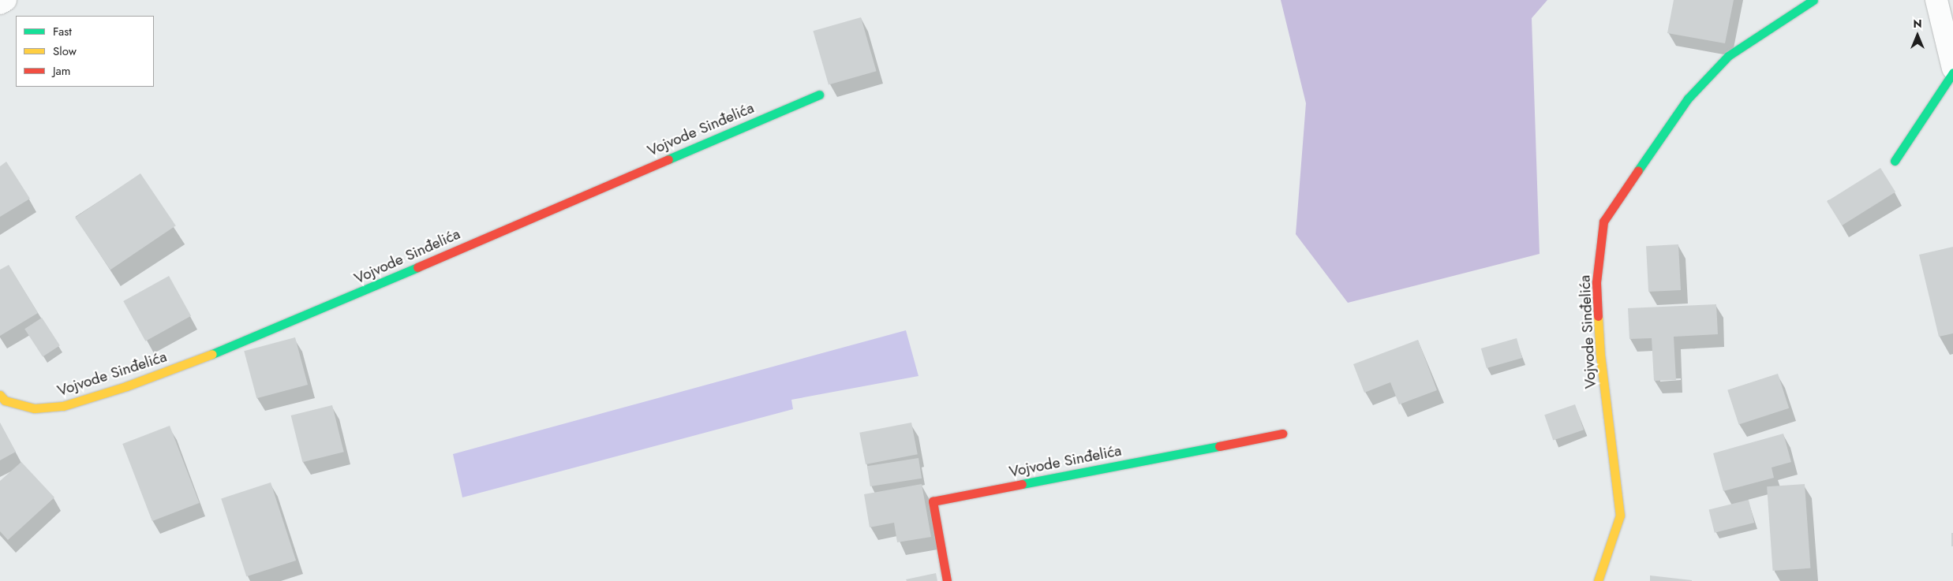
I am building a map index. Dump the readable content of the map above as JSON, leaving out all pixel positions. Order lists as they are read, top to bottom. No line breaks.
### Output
{"streets":{"street":["Vojvode Sinđelića"]},"legend":["Fast","Slow","Jam"],"north":"top"}
